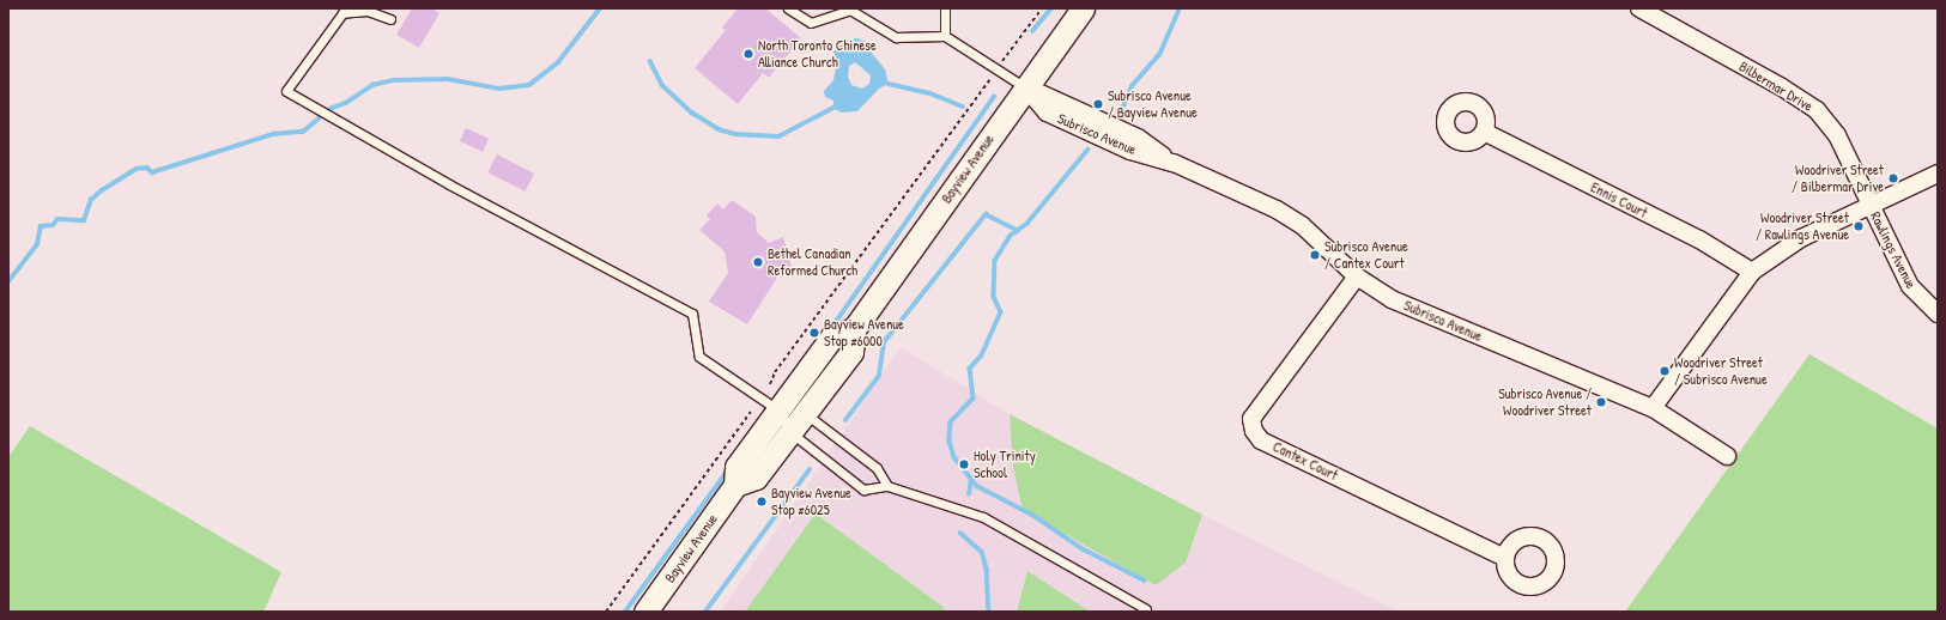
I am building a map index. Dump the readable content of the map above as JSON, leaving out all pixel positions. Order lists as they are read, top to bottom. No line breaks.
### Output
{"streets":{"main road":["Bayview Avenue"],"street":["Bilbermar Drive","Subrisco Avenue","Ennis Court","Rawlings Avenue","Cantex Court"]},"crossings":[["Bilbermar Drive","Rawlings Avenue"],["Subrisco Avenue","Bayview Avenue"],["Subrisco Avenue","Cantex Court"]],"places":["North Toronto Chinese Alliance Church","Subrisco Avenue / Bayview Avenue","Woodriver Street / Bilbermar Drive","Woodriver Street / Rawlings Avenue","Subrisco Avenue / Cantex Court","Bethel Canadian Reformed Church","Bayview Avenue Stop #6000","Woodriver Street / Subrisco Avenue","Subrisco Avenue / Woodriver Street","Holy Trinity School","Bayview Avenue Stop #6025"]}
